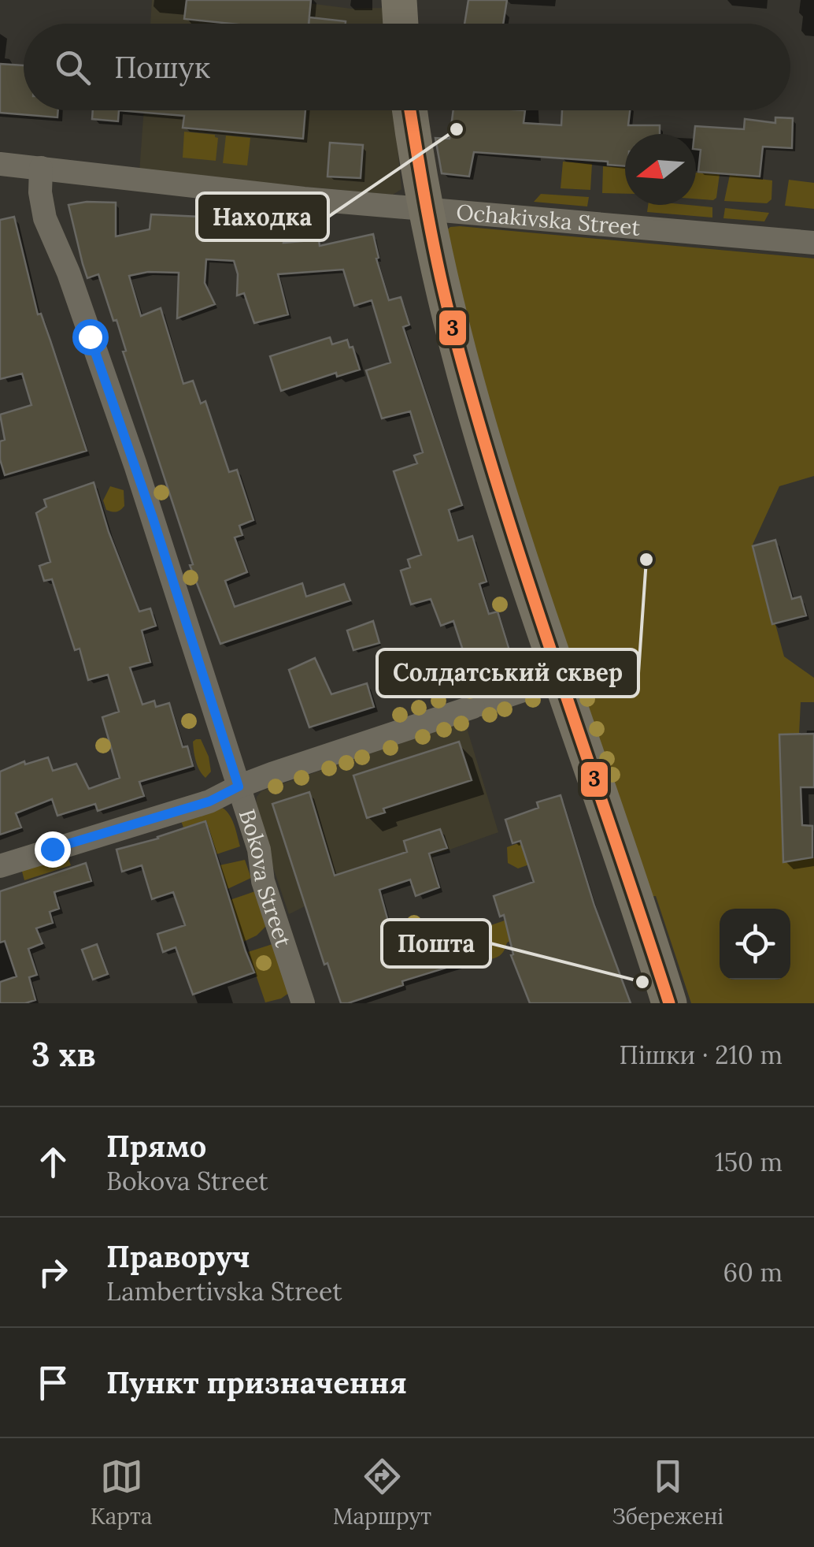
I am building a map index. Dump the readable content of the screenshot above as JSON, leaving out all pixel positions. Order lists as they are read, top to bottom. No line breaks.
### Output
{"streets":{"street":["Ochakivska Street","Bokova Street"]},"crossings":[["Ochakivska Street","Bokova Street"]],"places":["Находка","Солдатський сквер","Пошта"],"lines":["transit line 3"],"north":"left","page":{"search":"Пошук","heading":["3 хв","Пішки · 210 m"],"list":[["Прямо","Bokova Street","150 m"],["Праворуч","Lambertivska Street","60 m"],"Пункт призначення"],"nav":["Карта","Маршрут","Збережені"]}}
